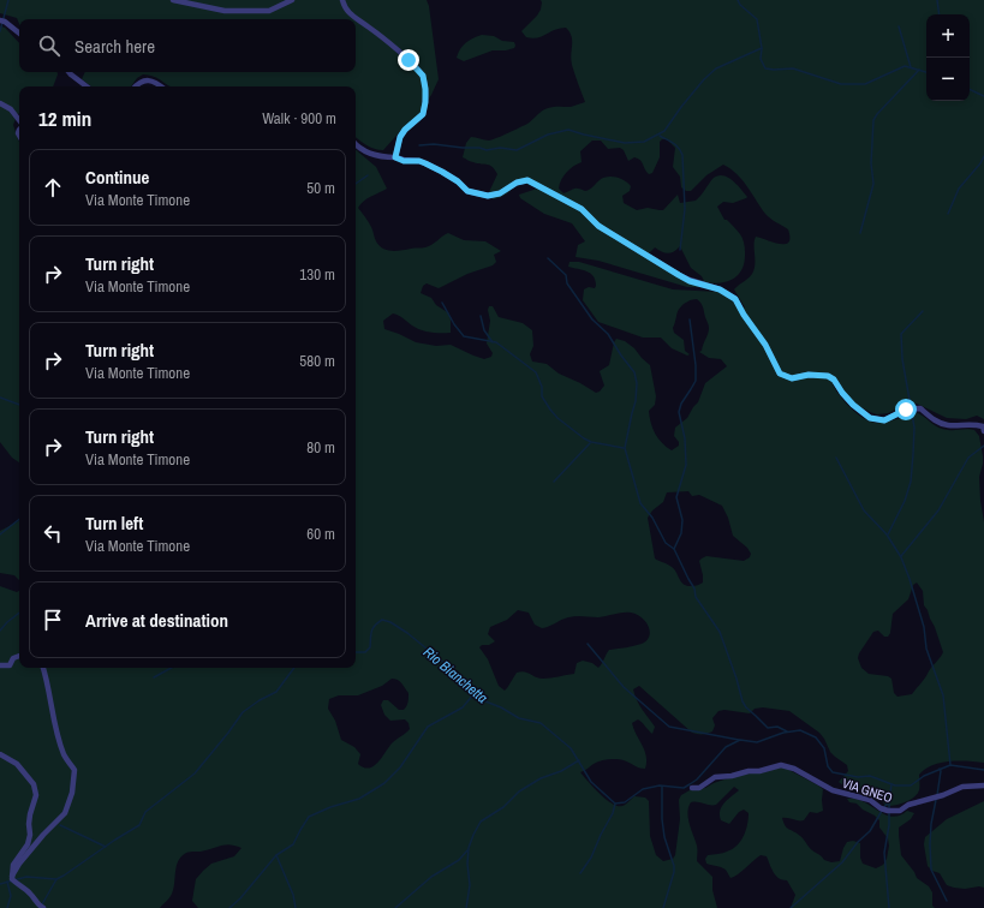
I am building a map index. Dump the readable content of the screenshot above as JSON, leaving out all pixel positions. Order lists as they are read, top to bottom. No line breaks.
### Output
{"streets":{"street":["VIA GNEO"]},"water":["Rio Bianchetta"],"page":{"map_buttons":["+","−"],"search":"Search here","heading":["12 min","Walk · 900 m"],"list":[["Continue","Via Monte Timone","50 m"],["Turn right","Via Monte Timone","130 m"],["Turn right","Via Monte Timone","580 m"],["Turn right","Via Monte Timone","80 m"],["Turn left","Via Monte Timone","60 m"],"Arrive at destination"]}}
